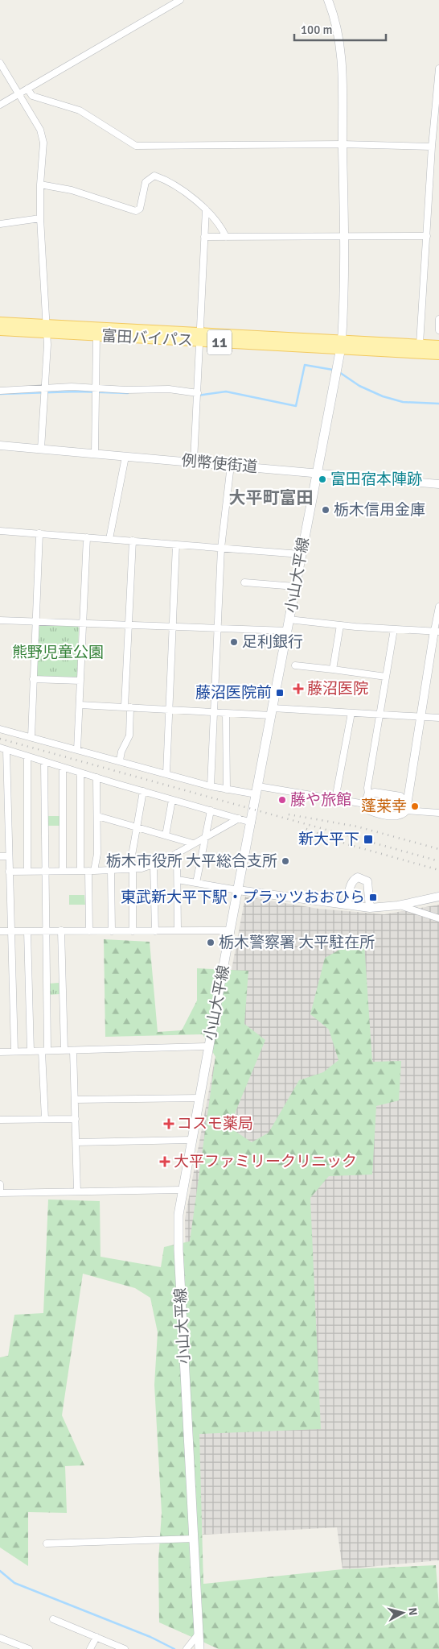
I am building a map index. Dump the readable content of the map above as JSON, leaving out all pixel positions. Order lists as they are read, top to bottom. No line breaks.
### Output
{"streets":{"main road":["富田バイパス","11","小山大平線"],"street":["例幣使街道"]},"crossings":[["富田バイパス","小山大平線"],["例幣使街道","小山大平線"]],"districts":["大平町富田"],"parks":["熊野児童公園"],"places":{"other":["富田宿本陣跡","栃木信用金庫","足利銀行","藤や旅館","蓬莱幸","栃木市役所 大平総合支所","栃木警察署 大平駐在所"],"health":["藤沼医院","コスモ薬局","大平ファミリークリニック"],"transit":["藤沼医院前","新大平下","東武新大平下駅・プラッツおおひら"]},"scale_bar":"100 m","north":"right"}
